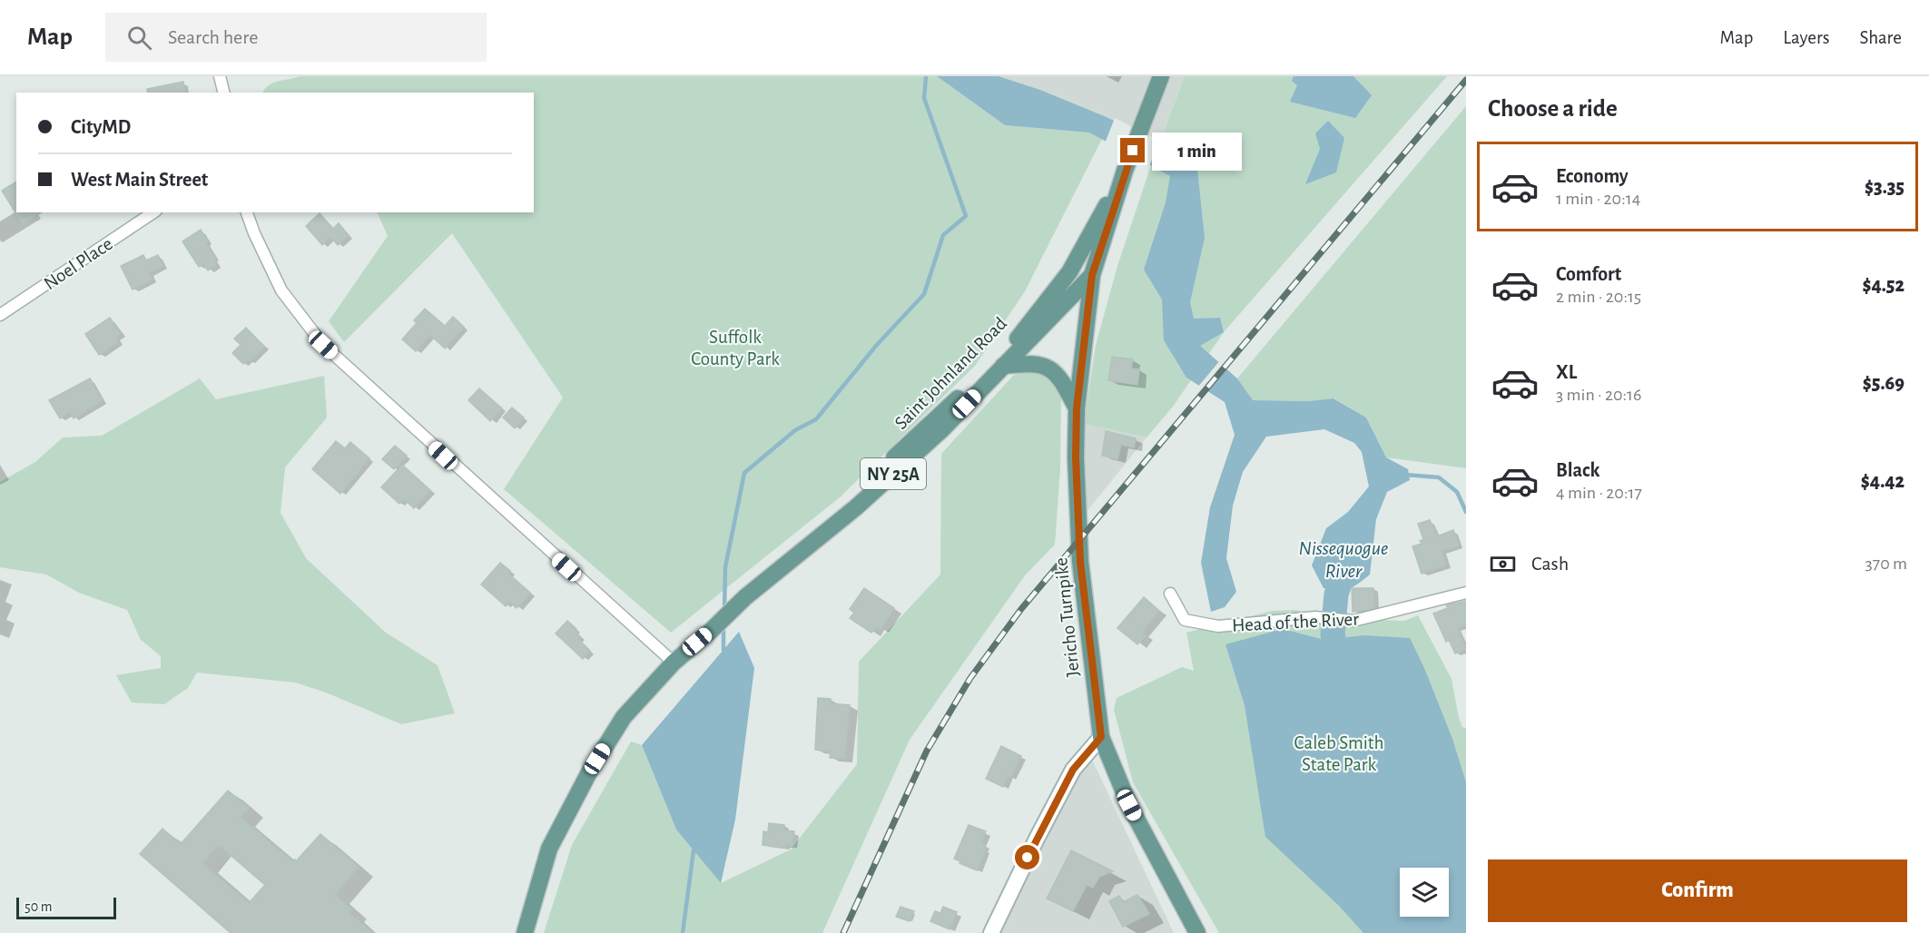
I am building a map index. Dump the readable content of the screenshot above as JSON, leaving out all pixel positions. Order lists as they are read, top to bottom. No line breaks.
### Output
{"streets":{"main road":["Saint Johnland Road","NY 25A","Jericho Turnpike"],"street":["Noel Place","Head of the River"]},"crossings":[["Saint Johnland Road","Jericho Turnpike"]],"water":["Nissequogue River"],"parks":["Suffolk County Park","Caleb Smith State Park"],"scale_bar":"50 m","page":{"header":"Map","search":"Search here","nav":["Map","Layers","Share"],"heading":"Choose a ride","banner":["CityMD","West Main Street"],"bubble":"1 min","list":[{"name":"Economy","note":"1 min · 20:14","value":"$3.35"},{"name":"Comfort","note":"2 min · 20:15","value":"$4.52"},{"name":"XL","note":"3 min · 20:16","value":"$5.69"},{"name":"Black","note":"4 min · 20:17","value":"$4.42"}],"pay":["Cash","370 m"],"buttons":"Confirm","scale":"50 m"}}
